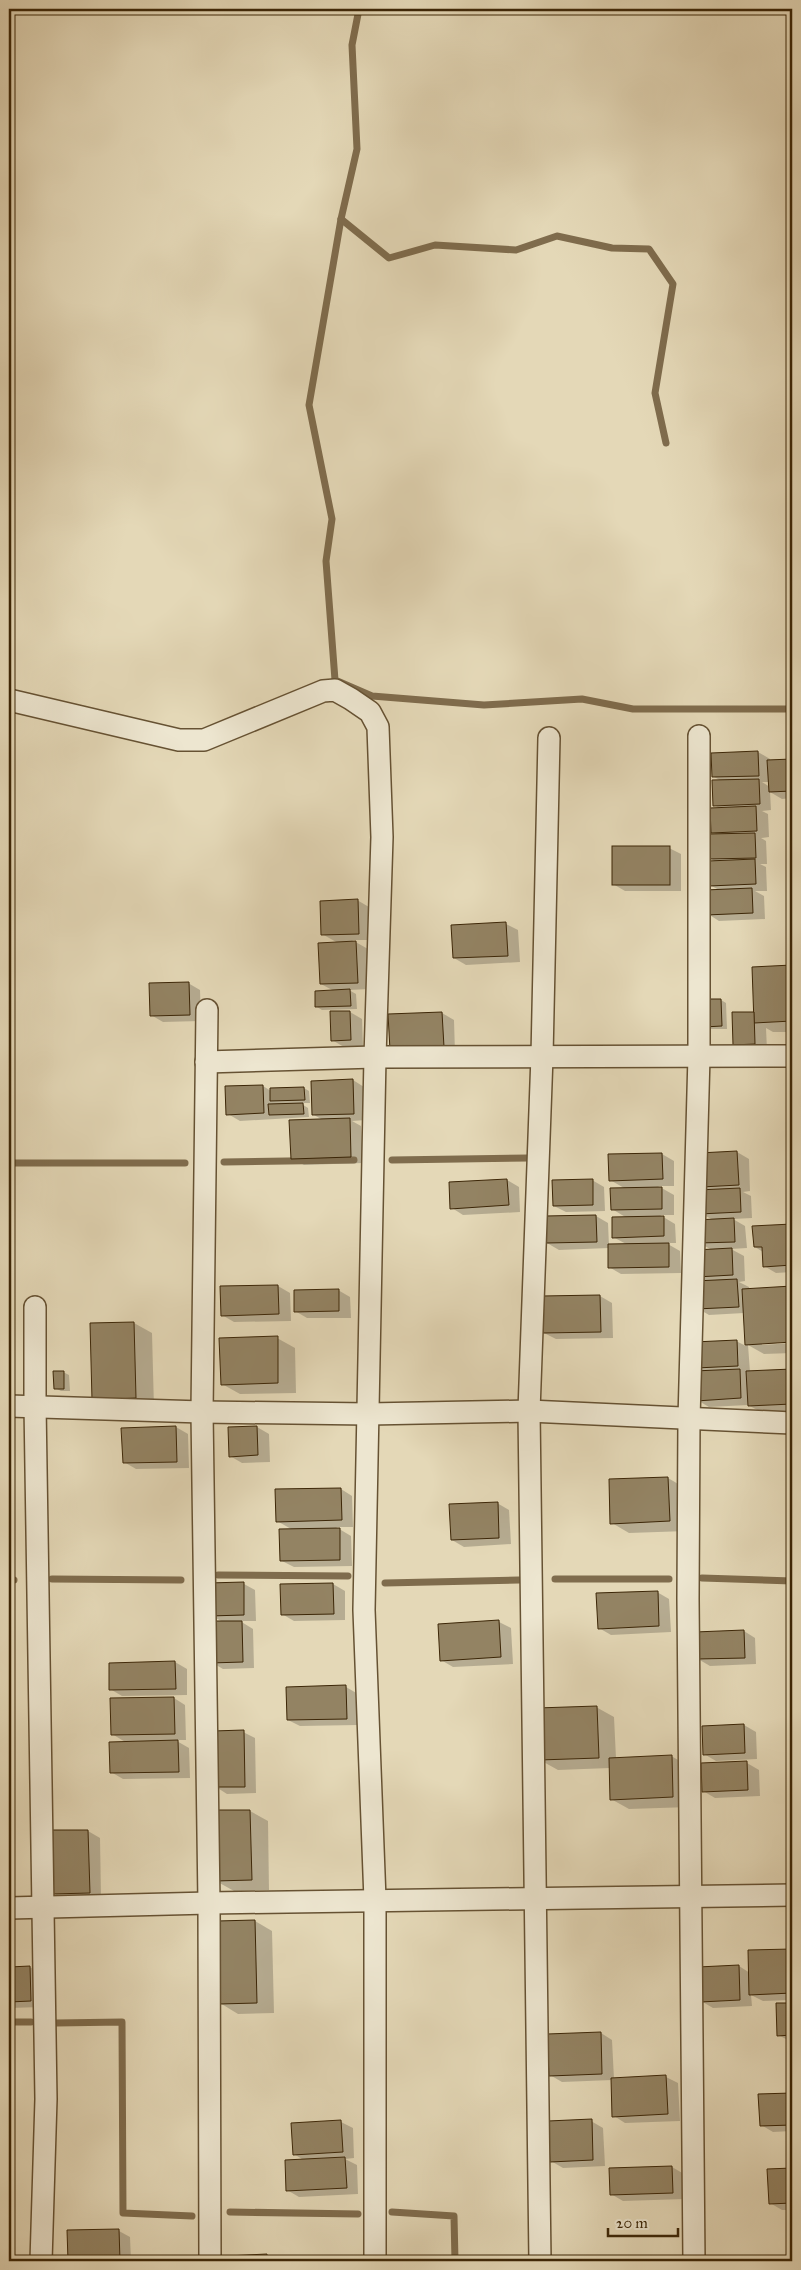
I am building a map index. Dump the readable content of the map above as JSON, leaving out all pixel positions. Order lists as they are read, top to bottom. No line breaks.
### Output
{"scale_bar":"20 m"}
